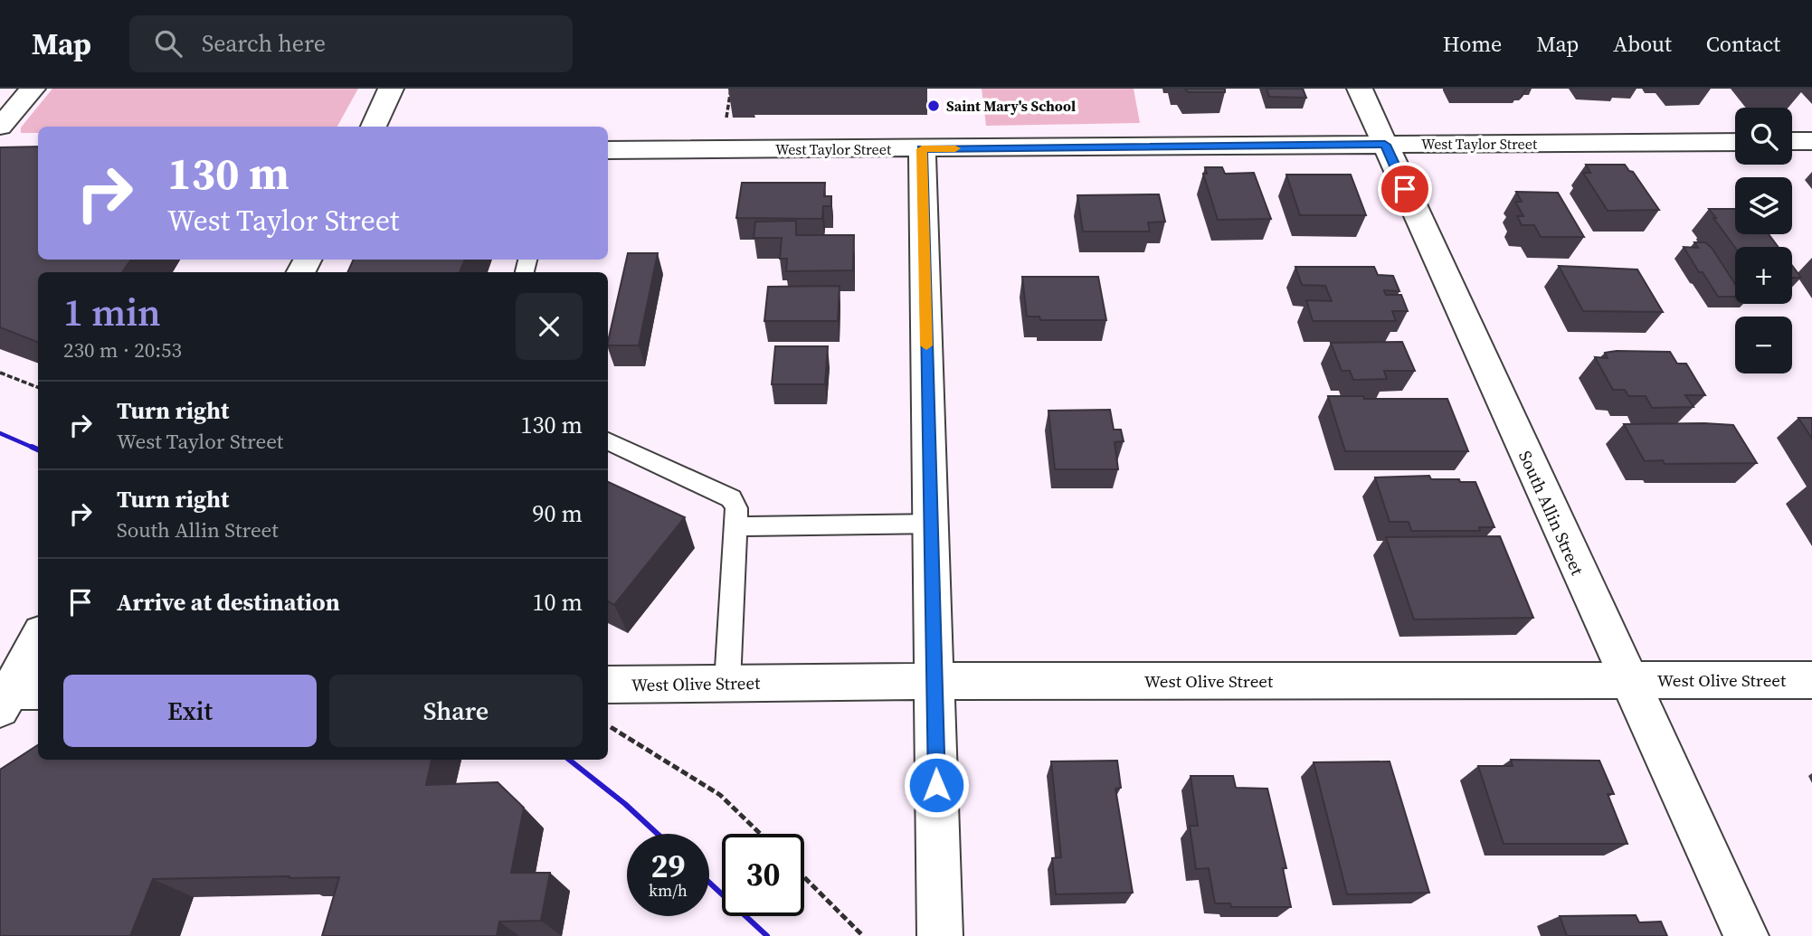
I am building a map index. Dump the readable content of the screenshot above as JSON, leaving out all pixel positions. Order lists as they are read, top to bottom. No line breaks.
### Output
{"streets":{"street":["West Taylor Street","South Allin Street","West Olive Street"]},"crossings":[["West Taylor Street","South Allin Street"],["South Allin Street","West Olive Street"]],"places":["Saint Mary's School"],"page":{"header":"Map","search":"Search here","nav":["Home","Map","About","Contact"],"map_buttons":["+","−"],"turn":["130 m","West Taylor Street"],"heading":["1 min","230 m · 20:53"],"list":[{"name":"Turn right","note":"West Taylor Street","value":"130 m"},{"name":"Turn right","note":"South Allin Street","value":"90 m"},{"name":"Arrive at destination","value":"10 m"}],"buttons":["Exit","Share"],"speed":"29 km/h","limit":"30"}}
